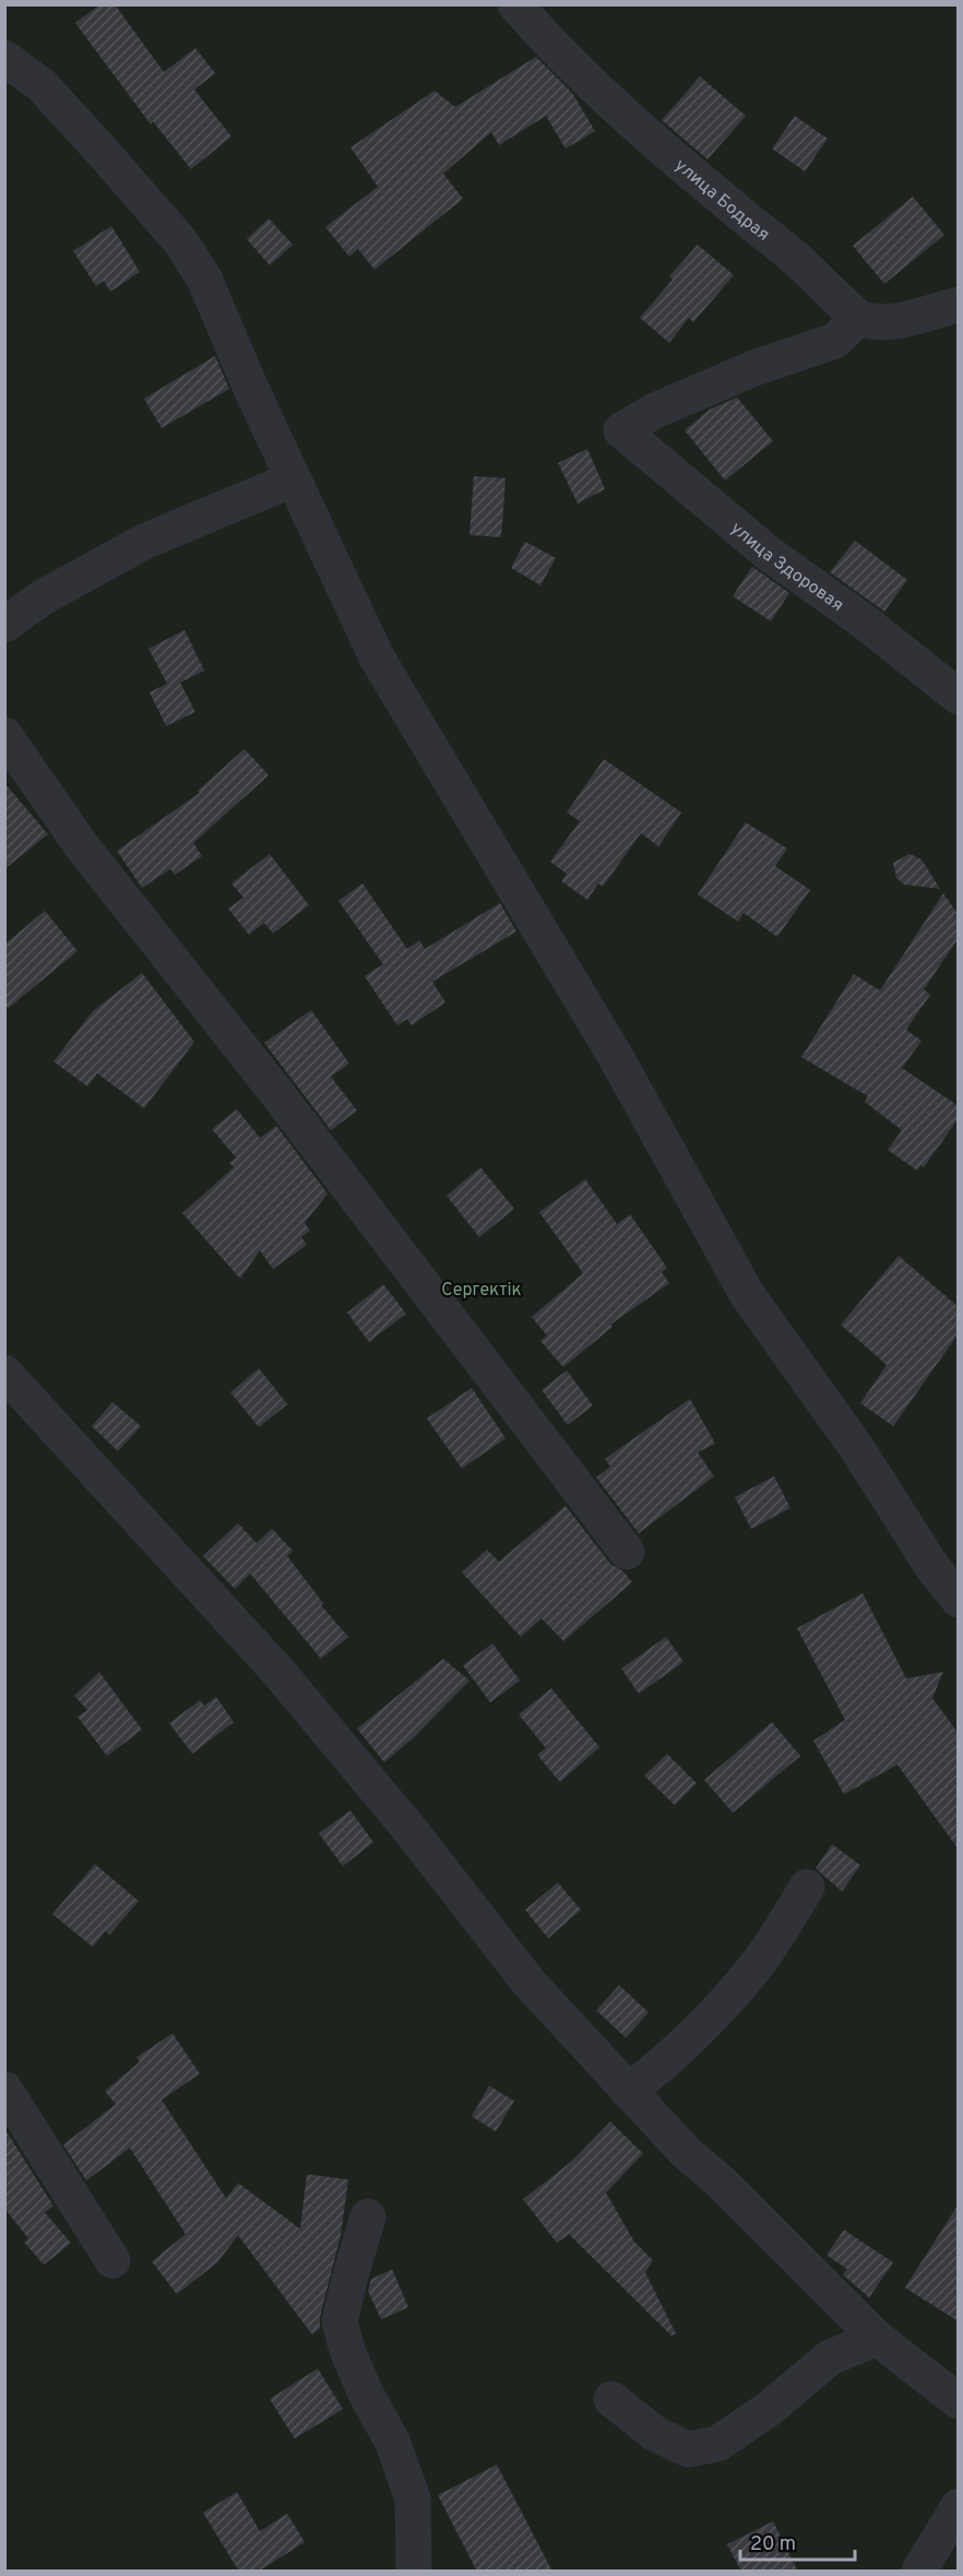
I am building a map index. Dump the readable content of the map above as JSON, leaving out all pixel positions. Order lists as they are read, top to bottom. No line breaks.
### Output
{"streets":{"street":["улица Бодрая","улица Здоровая"]},"crossings":[["улица Бодрая","улица Здоровая"]],"parks":["Сергектік"],"scale_bar":"20 m"}
